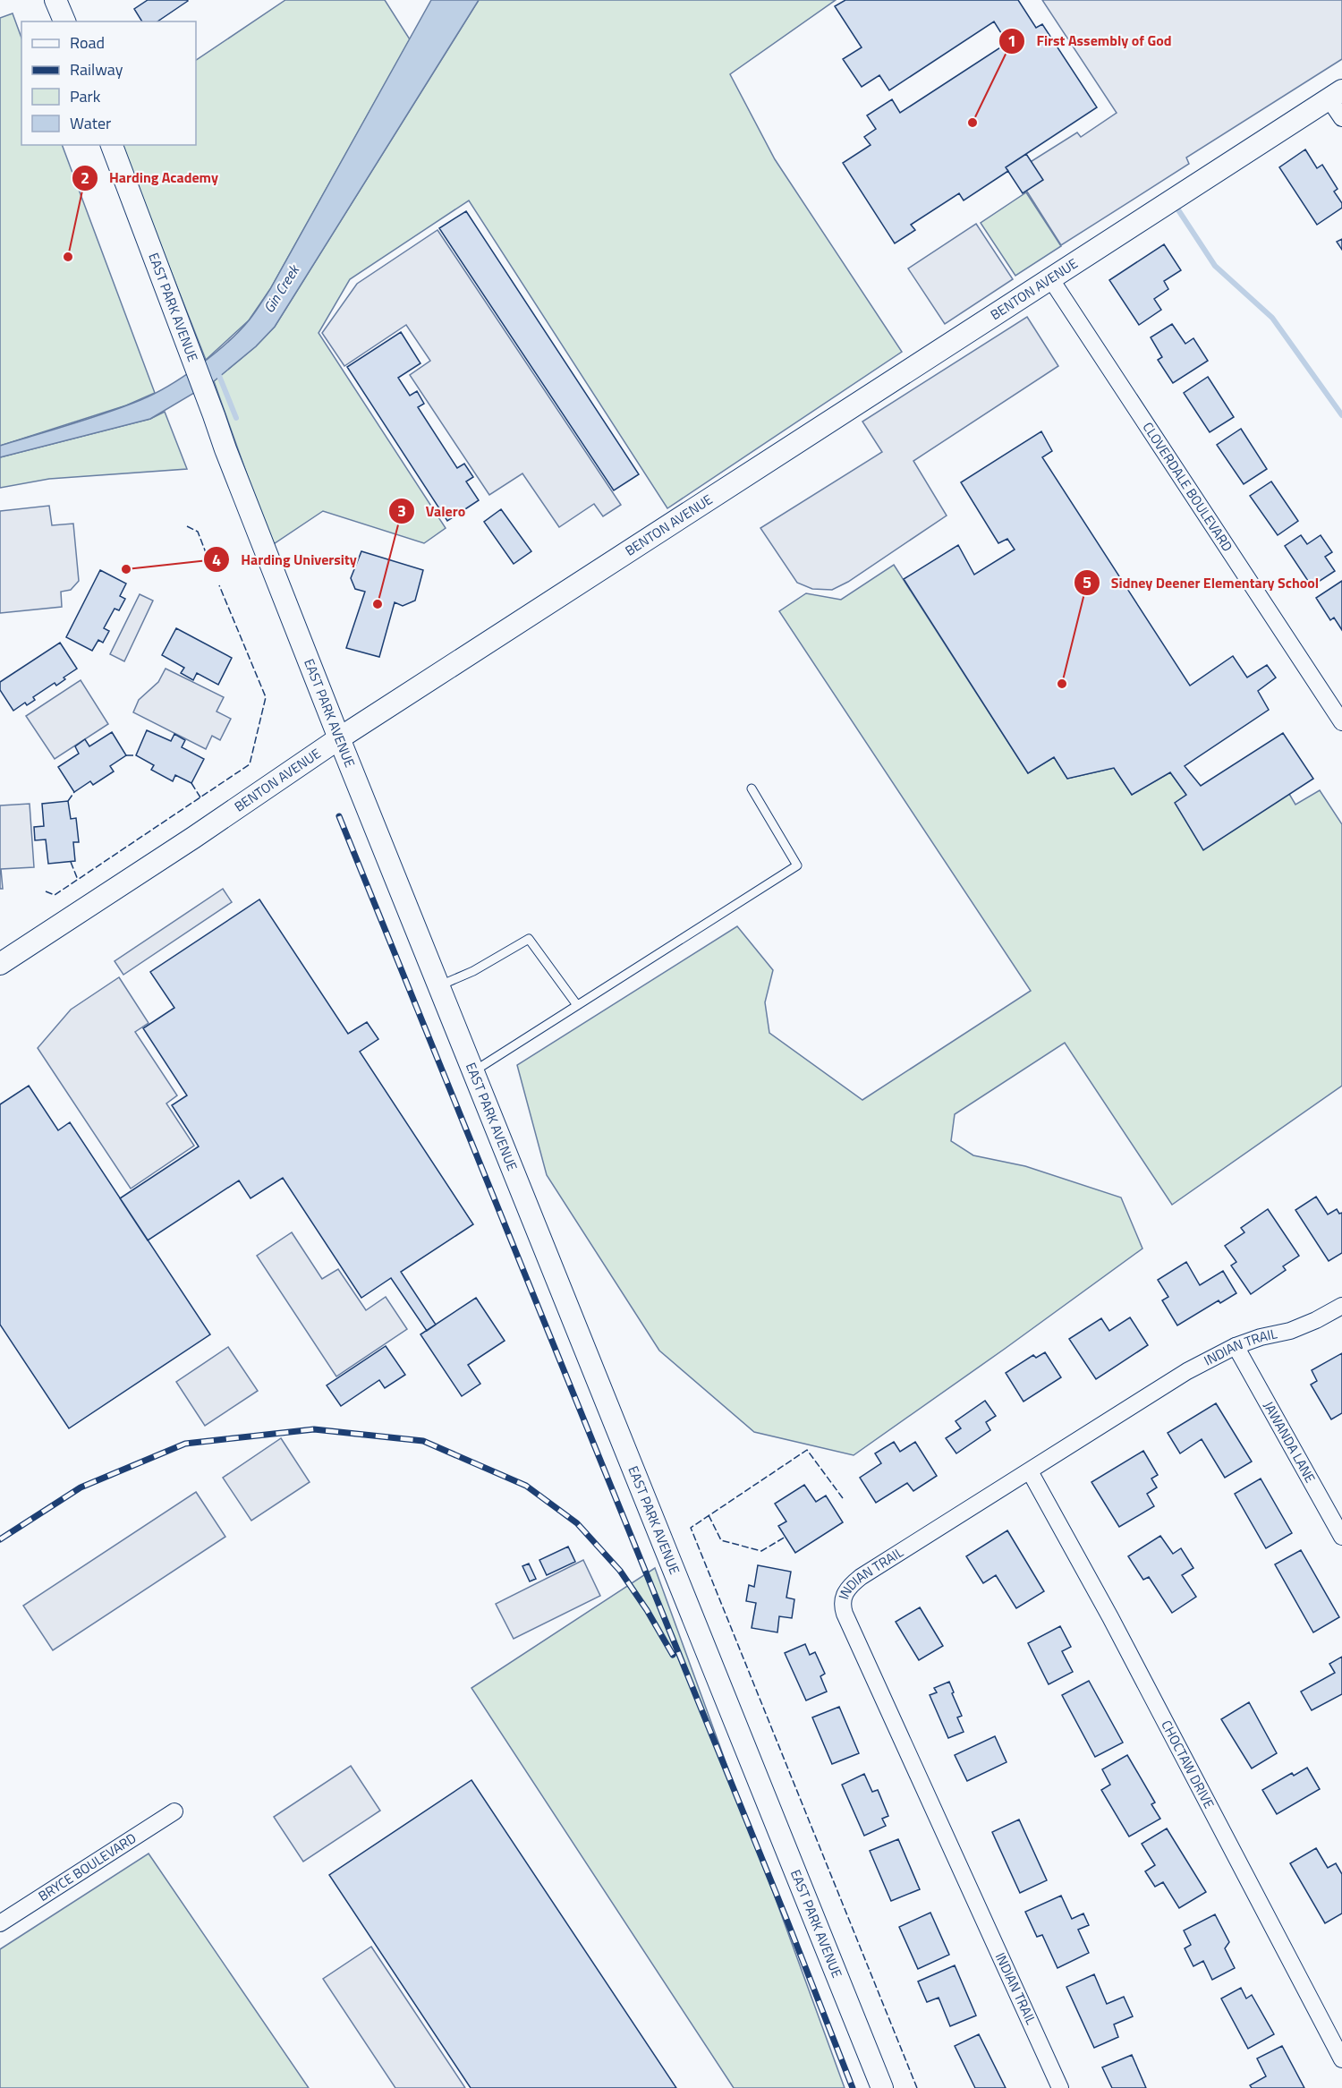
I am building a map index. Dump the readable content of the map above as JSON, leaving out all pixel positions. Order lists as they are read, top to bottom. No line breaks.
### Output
{"streets":{"street":["BENTON AVENUE","EAST PARK AVENUE","CLOVERDALE BOULEVARD","INDIAN TRAIL","JAWANDA LANE","CHOCTAW DRIVE","BRYCE BOULEVARD"]},"crossings":[["BENTON AVENUE","EAST PARK AVENUE"],["BENTON AVENUE","CLOVERDALE BOULEVARD"],["INDIAN TRAIL","JAWANDA LANE"],["INDIAN TRAIL","CHOCTAW DRIVE"]],"water":["Gin Creek"],"places":["First Assembly of God","Harding Academy","Harding University","Valero","Sidney Deener Elementary School"],"legend":["Road","Railway","Park","Water"]}
